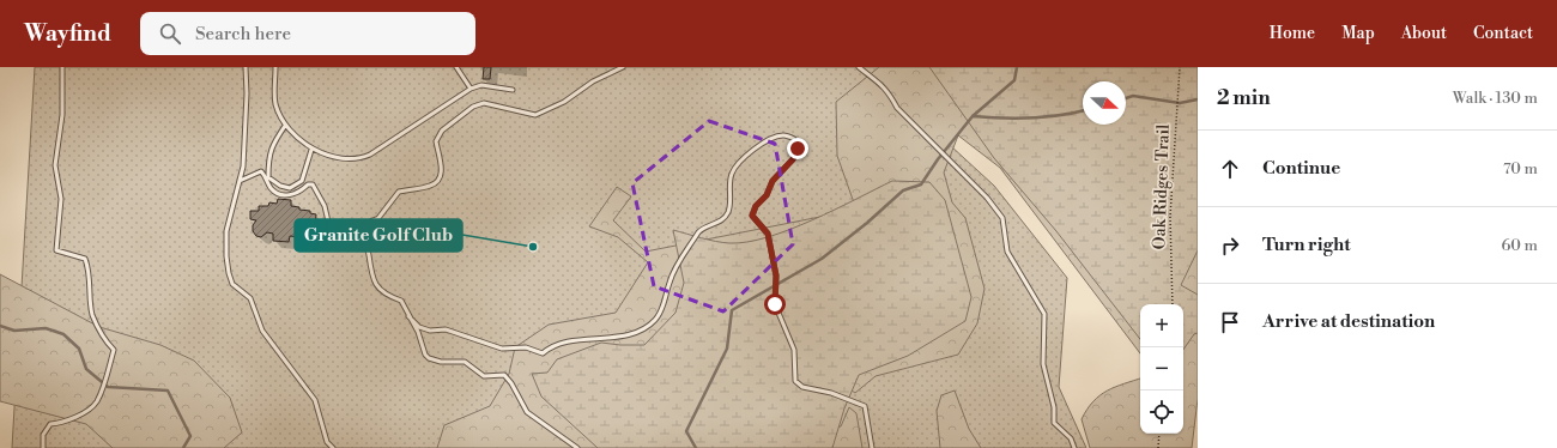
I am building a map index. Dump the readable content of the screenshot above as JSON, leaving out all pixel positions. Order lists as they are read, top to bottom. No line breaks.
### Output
{"streets":{"path":["Oak Ridges Trail"]},"places":["Granite Golf Club"],"north":"right","page":{"header":"Wayfind","search":"Search here","nav":["Home","Map","About","Contact"],"heading":["2 min","Walk · 130 m"],"list":[["Continue","70 m"],["Turn right","60 m"],"Arrive at destination"],"map_buttons":["+","−"]}}
